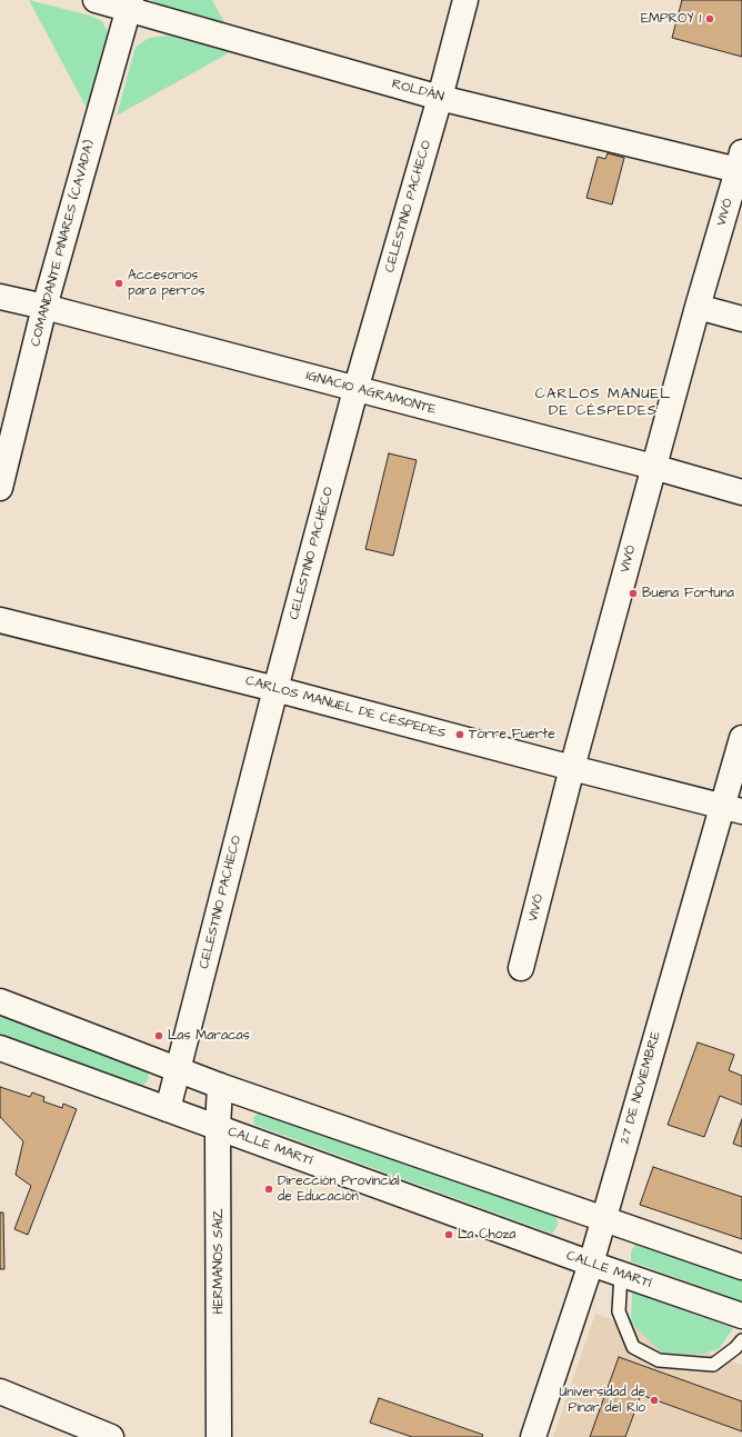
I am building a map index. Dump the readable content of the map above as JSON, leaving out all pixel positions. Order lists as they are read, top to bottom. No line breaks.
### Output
{"streets":{"street":["ROLDÁN","CELESTINO PACHECO","VIVÓ","COMANDANTE PINARES (CAVADA)","IGNACIO AGRAMONTE","CARLOS MANUEL DE CÉSPEDES","27 DE NOVIEMBRE","CALLE MARTÍ","HERMANOS SAIZ"]},"crossings":[["ROLDÁN","CELESTINO PACHECO"],["ROLDÁN","VIVÓ"],["ROLDÁN","COMANDANTE PINARES (CAVADA)"],["CELESTINO PACHECO","IGNACIO AGRAMONTE"],["CELESTINO PACHECO","CARLOS MANUEL DE CÉSPEDES"],["CELESTINO PACHECO","CALLE MARTÍ"],["VIVÓ","IGNACIO AGRAMONTE"],["VIVÓ","CARLOS MANUEL DE CÉSPEDES"],["COMANDANTE PINARES (CAVADA)","IGNACIO AGRAMONTE"],["CARLOS MANUEL DE CÉSPEDES","27 DE NOVIEMBRE"],["27 DE NOVIEMBRE","CALLE MARTÍ"],["CALLE MARTÍ","HERMANOS SAIZ"]],"districts":["CARLOS MANUEL DE CÉSPEDES"],"places":["EMPROY 1","Accesorios para perros","Buena Fortuna","Torre Fuerte","Las Maracas","Dirección Provincial de Educación","La Choza","Universidad de Pinar del Río"]}
